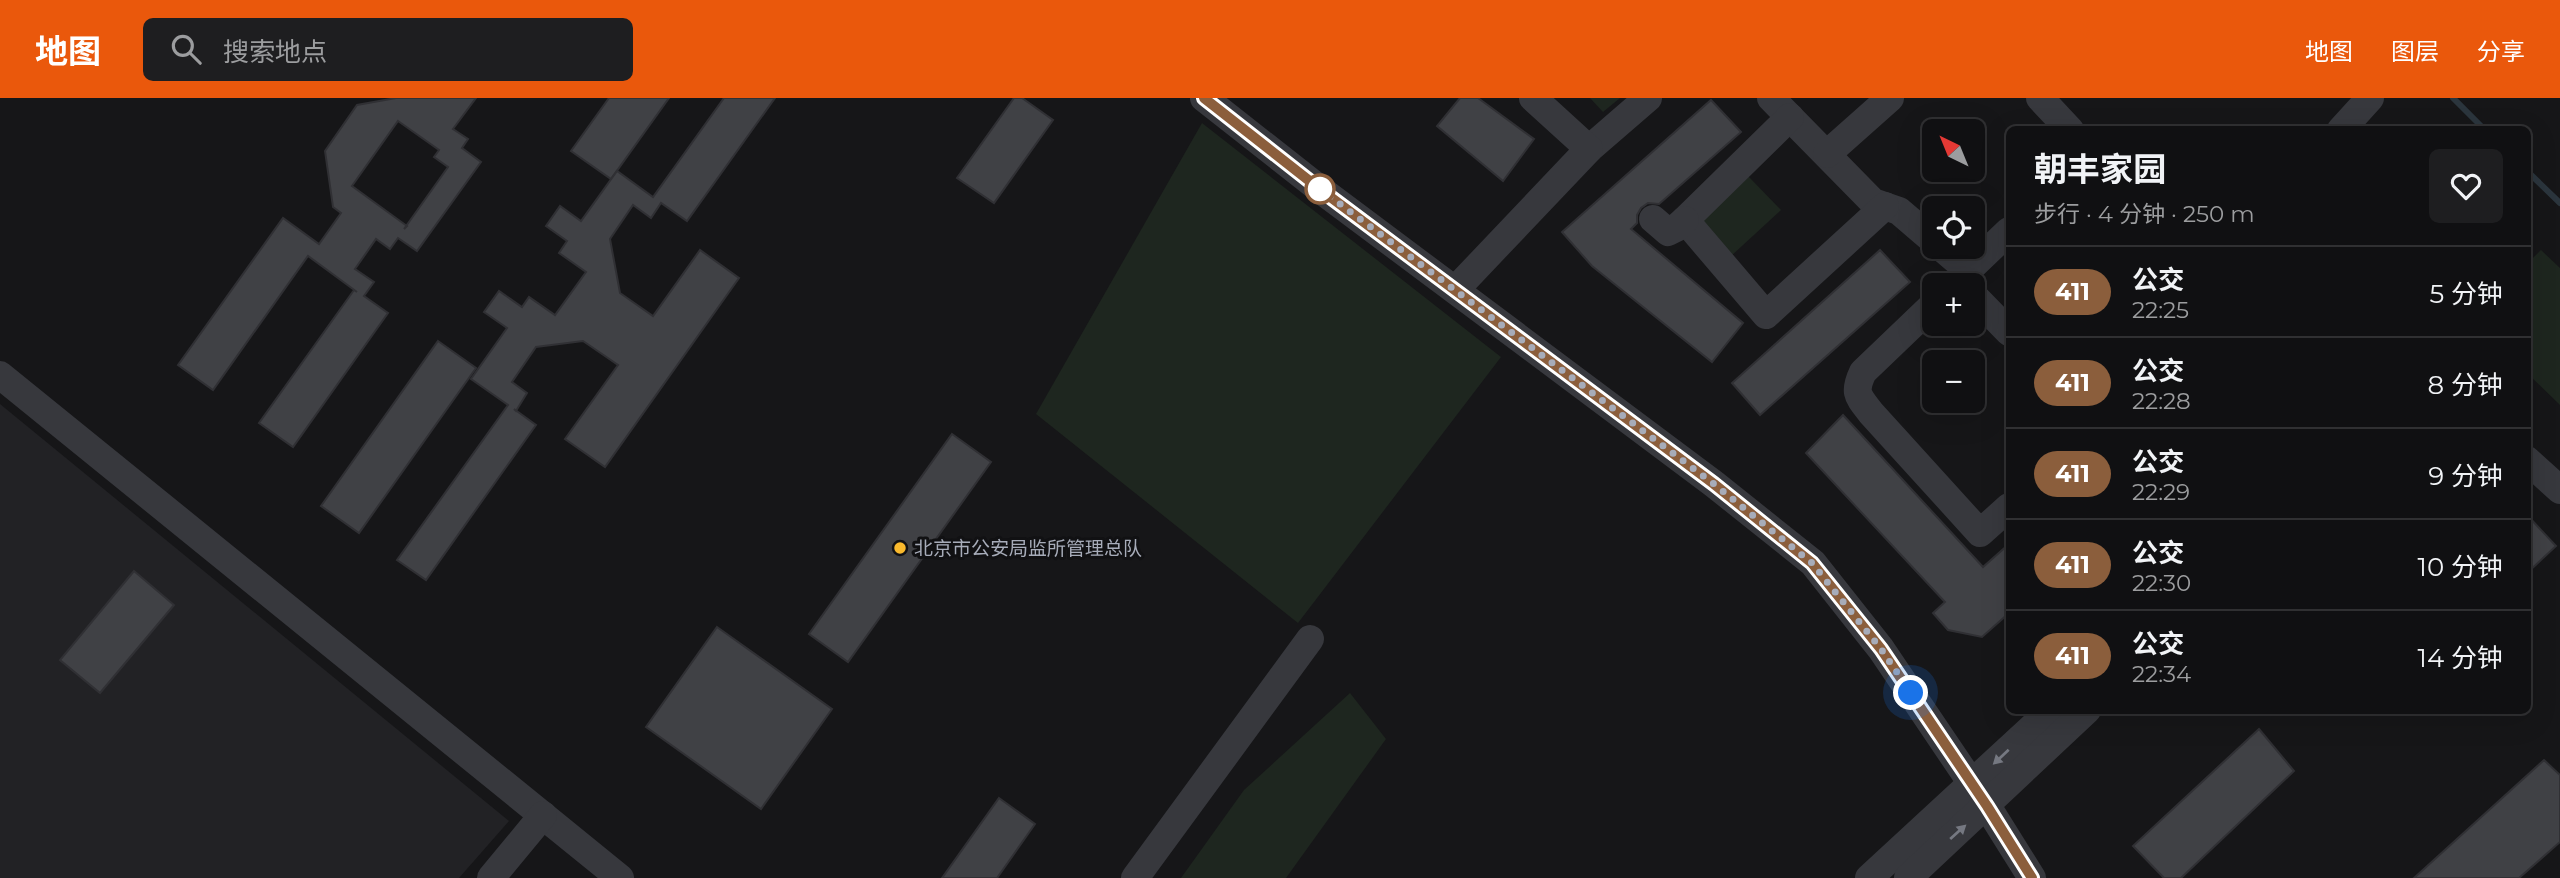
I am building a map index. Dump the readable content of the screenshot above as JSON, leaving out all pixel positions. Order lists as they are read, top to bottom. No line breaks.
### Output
{"places":["北京市公安局监所管理总队"],"lines":["bus line 411"],"north":"top left","page":{"header":"地图","search":"搜索地点","nav":["地图","图层","分享"],"map_buttons":["+","−"],"heading":["朝丰家园","步行 · 4 分钟 · 250 m"],"list":[{"mark":"411","name":"公交","note":"22:25","value":"5 分钟"},{"mark":"411","name":"公交","note":"22:28","value":"8 分钟"},{"mark":"411","name":"公交","note":"22:29","value":"9 分钟"},{"mark":"411","name":"公交","note":"22:30","value":"10 分钟"},{"mark":"411","name":"公交","note":"22:34","value":"14 分钟"}]}}
